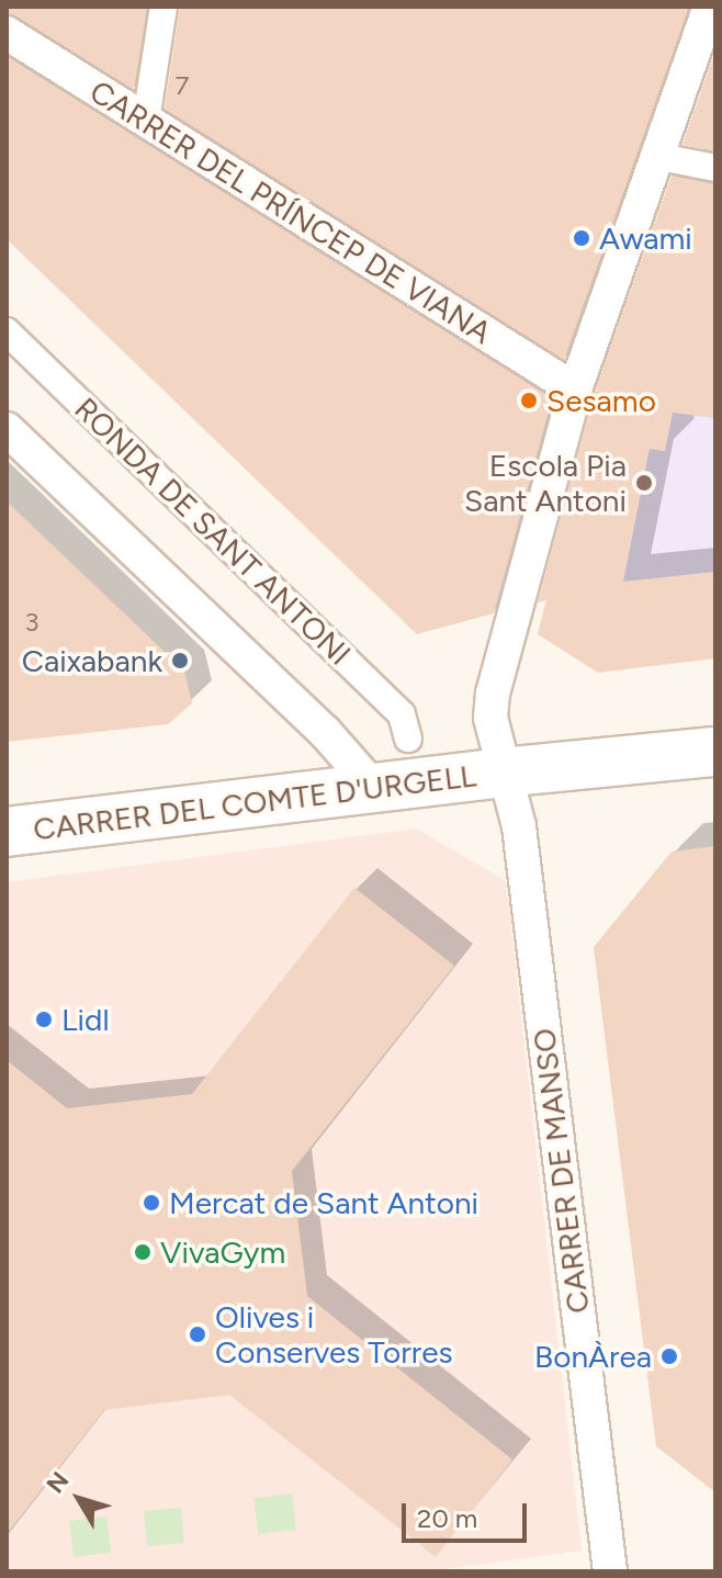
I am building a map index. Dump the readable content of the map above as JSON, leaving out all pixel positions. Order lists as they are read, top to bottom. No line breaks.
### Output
{"streets":{"main road":["CARRER DEL COMTE D'URGELL"],"street":["CARRER DEL PRÍNCEP DE VIANA","RONDA DE SANT ANTONI","CARRER DE MANSO"]},"crossings":[["CARRER DEL PRÍNCEP DE VIANA","CARRER DE MANSO"],["CARRER DEL COMTE D'URGELL","CARRER DE MANSO"]],"places":["Awami","Sesamo","Escola Pia Sant Antoni","Caixabank","Lidl","Mercat de Sant Antoni","VivaGym","Olives i Conserves Torres","BonÀrea"],"house_numbers":["7","3"],"scale_bar":"20 m","north":"top left"}
